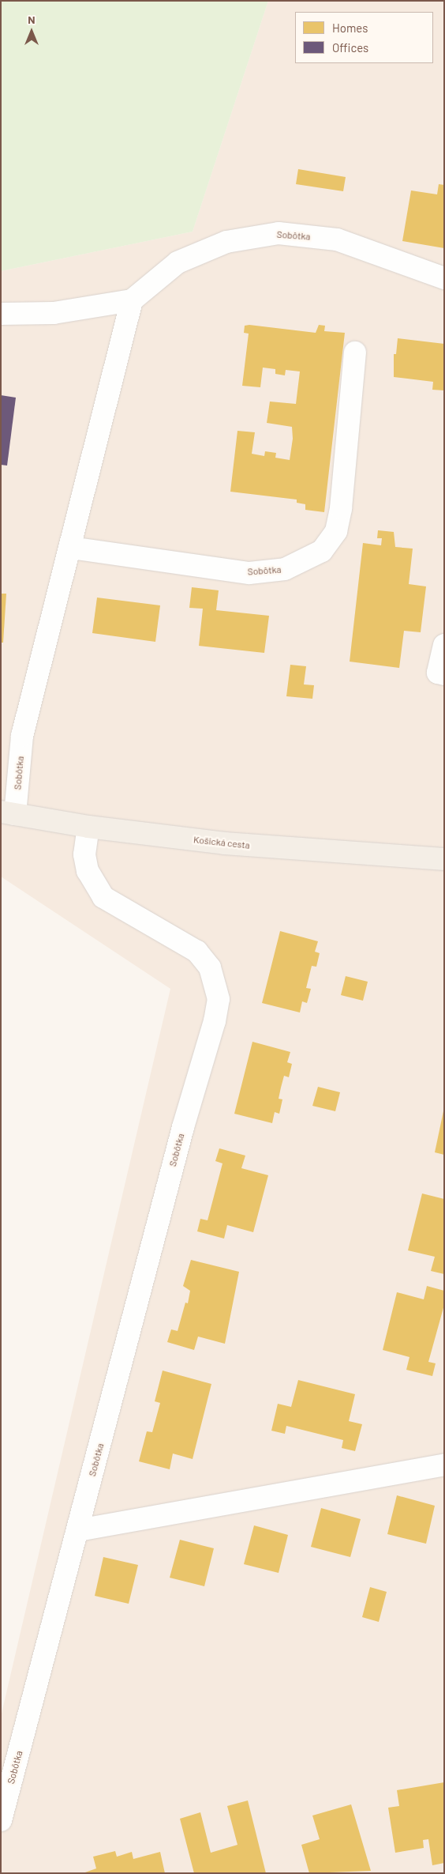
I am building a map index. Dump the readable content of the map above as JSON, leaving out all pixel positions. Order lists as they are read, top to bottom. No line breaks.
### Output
{"streets":{"main road":["Košická cesta"],"street":["Sobôtka"]},"crossings":[["Sobôtka","Košická cesta"]],"legend":["Homes","Offices"],"north":"top"}
